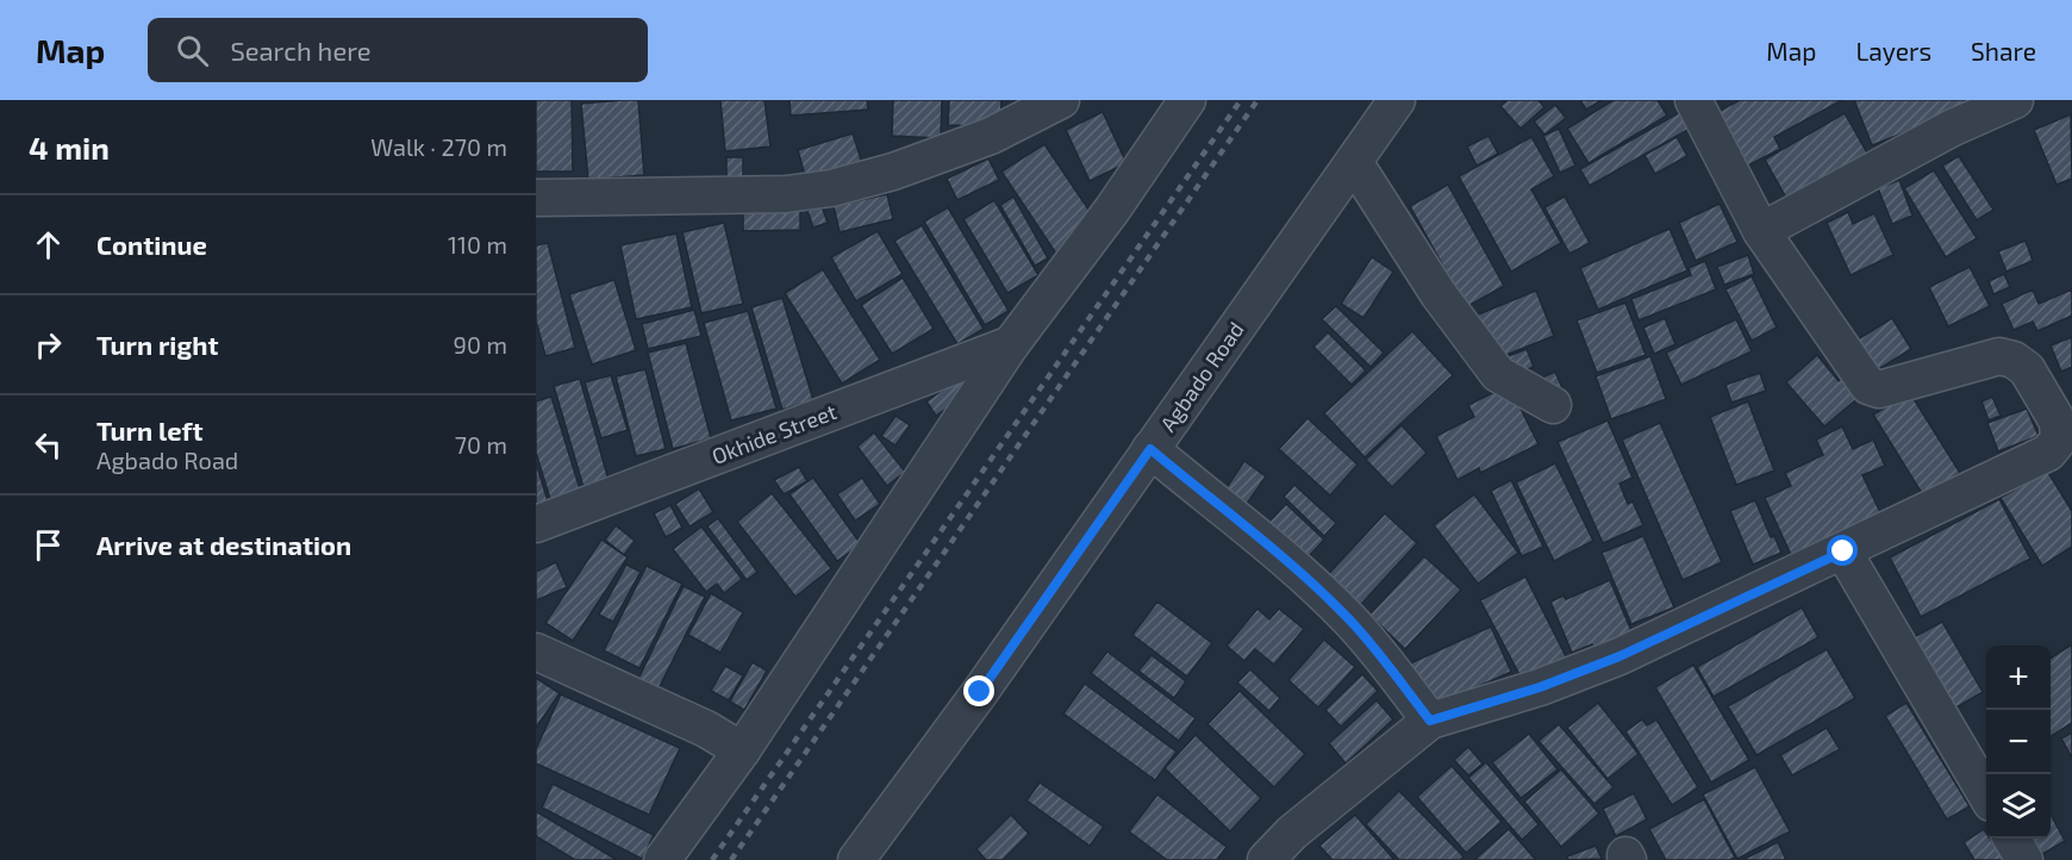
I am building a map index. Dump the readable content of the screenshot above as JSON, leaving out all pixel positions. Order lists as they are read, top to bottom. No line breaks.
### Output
{"streets":{"street":["Agbado Road","Okhide Street"]},"page":{"header":"Map","search":"Search here","nav":["Map","Layers","Share"],"heading":["4 min","Walk · 270 m"],"list":[["Continue","110 m"],["Turn right","90 m"],["Turn left","Agbado Road","70 m"],"Arrive at destination"],"map_buttons":["+","−"]}}
